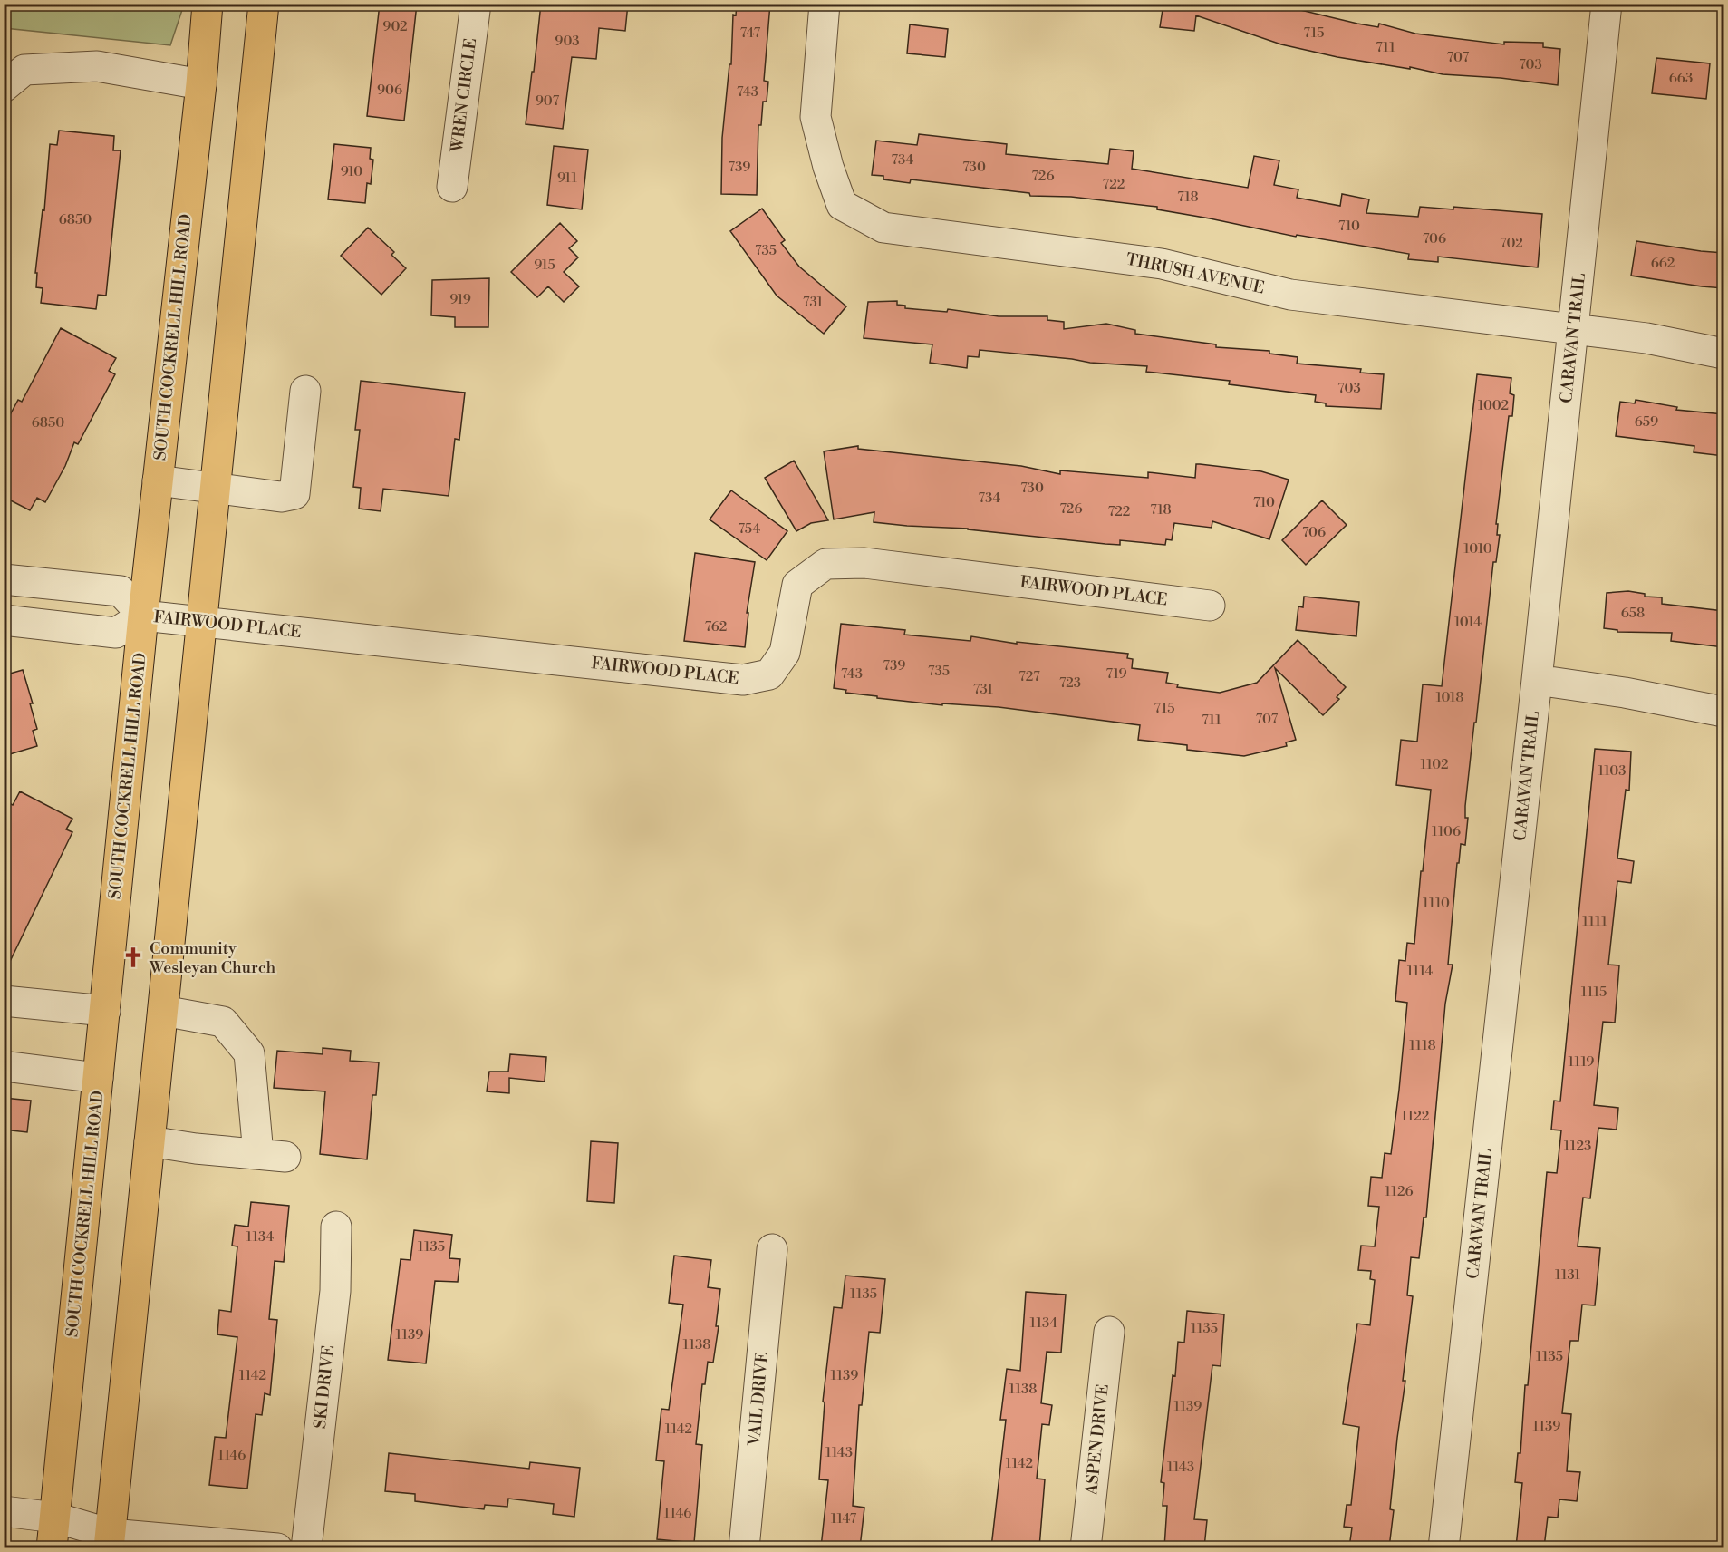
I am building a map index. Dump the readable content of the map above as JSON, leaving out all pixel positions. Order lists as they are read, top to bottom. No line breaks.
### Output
{"streets":{"main road":["SOUTH COCKRELL HILL ROAD"],"street":["WREN CIRCLE","THRUSH AVENUE","CARAVAN TRAIL","FAIRWOOD PLACE","SKI DRIVE","VAIL DRIVE","ASPEN DRIVE"]},"crossings":[["THRUSH AVENUE","CARAVAN TRAIL"],["SOUTH COCKRELL HILL ROAD","FAIRWOOD PLACE"]],"places":{"church":["Community Wesleyan Church"]},"house_numbers":["902","747","715","903","711","707","703","663","906","743","907","734","739","730","910","726","911","722","718","6850","710","706","702","735","662","915","919","731","703","1002","659","6850","730","734","710","726","718","722","754","706","1010","658","1014","762","739","735","743","719","727","723","731","1018","715","707","711","1102","1103","1106","1110","1111","1114","1115","1118","1119","1122","1123","1126","1134","1135","1131","1135","1134","1135","1139","1138","1135","1142","1139","1138","1139","1139","1142","1143","1146","1142","1143","1146","1147"]}
